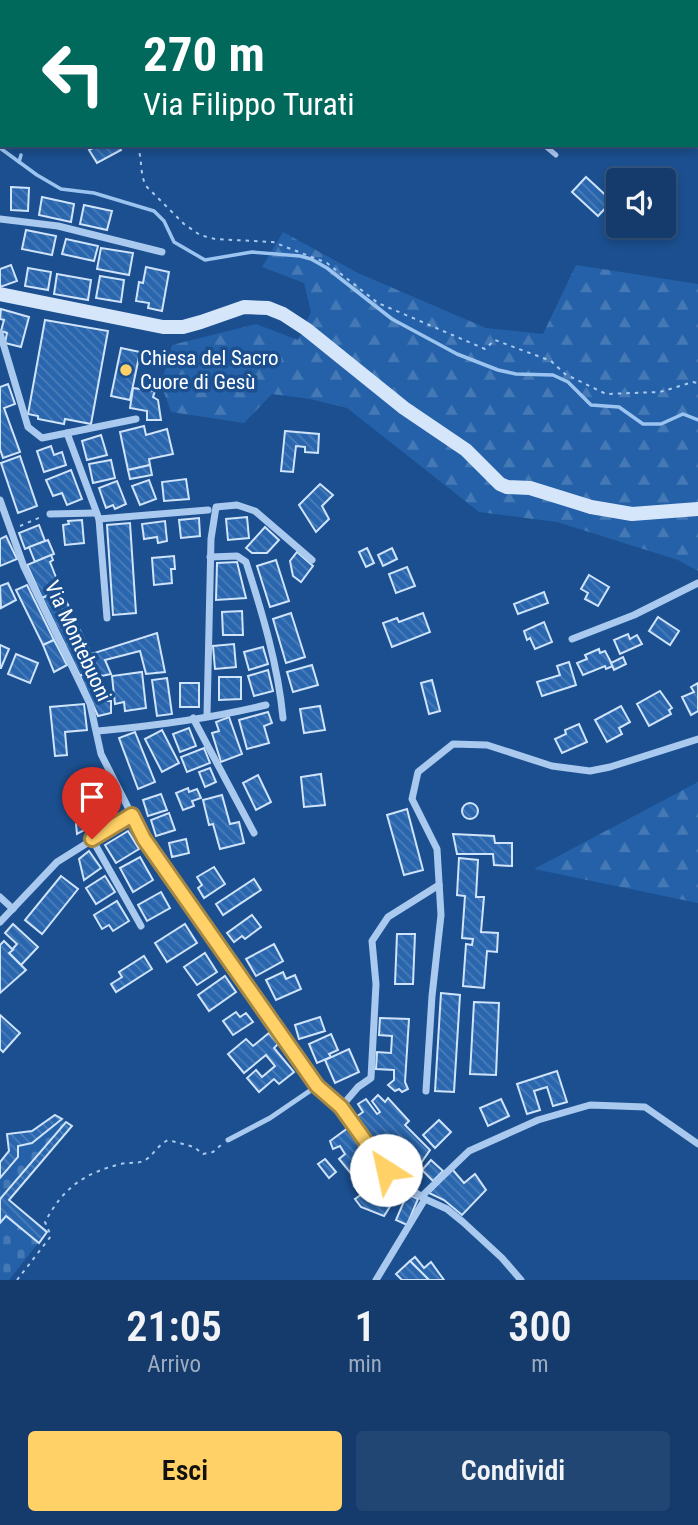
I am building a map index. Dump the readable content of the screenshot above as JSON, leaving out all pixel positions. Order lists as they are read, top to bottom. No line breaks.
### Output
{"streets":{"street":["Via Montebuoni"]},"places":["Chiesa del Sacro Cuore di Gesù"],"page":{"turn":["270 m","Via Filippo Turati"],"eta":["21:05","Arrivo","1","min","300","m"],"buttons":["Esci","Condividi"]}}
